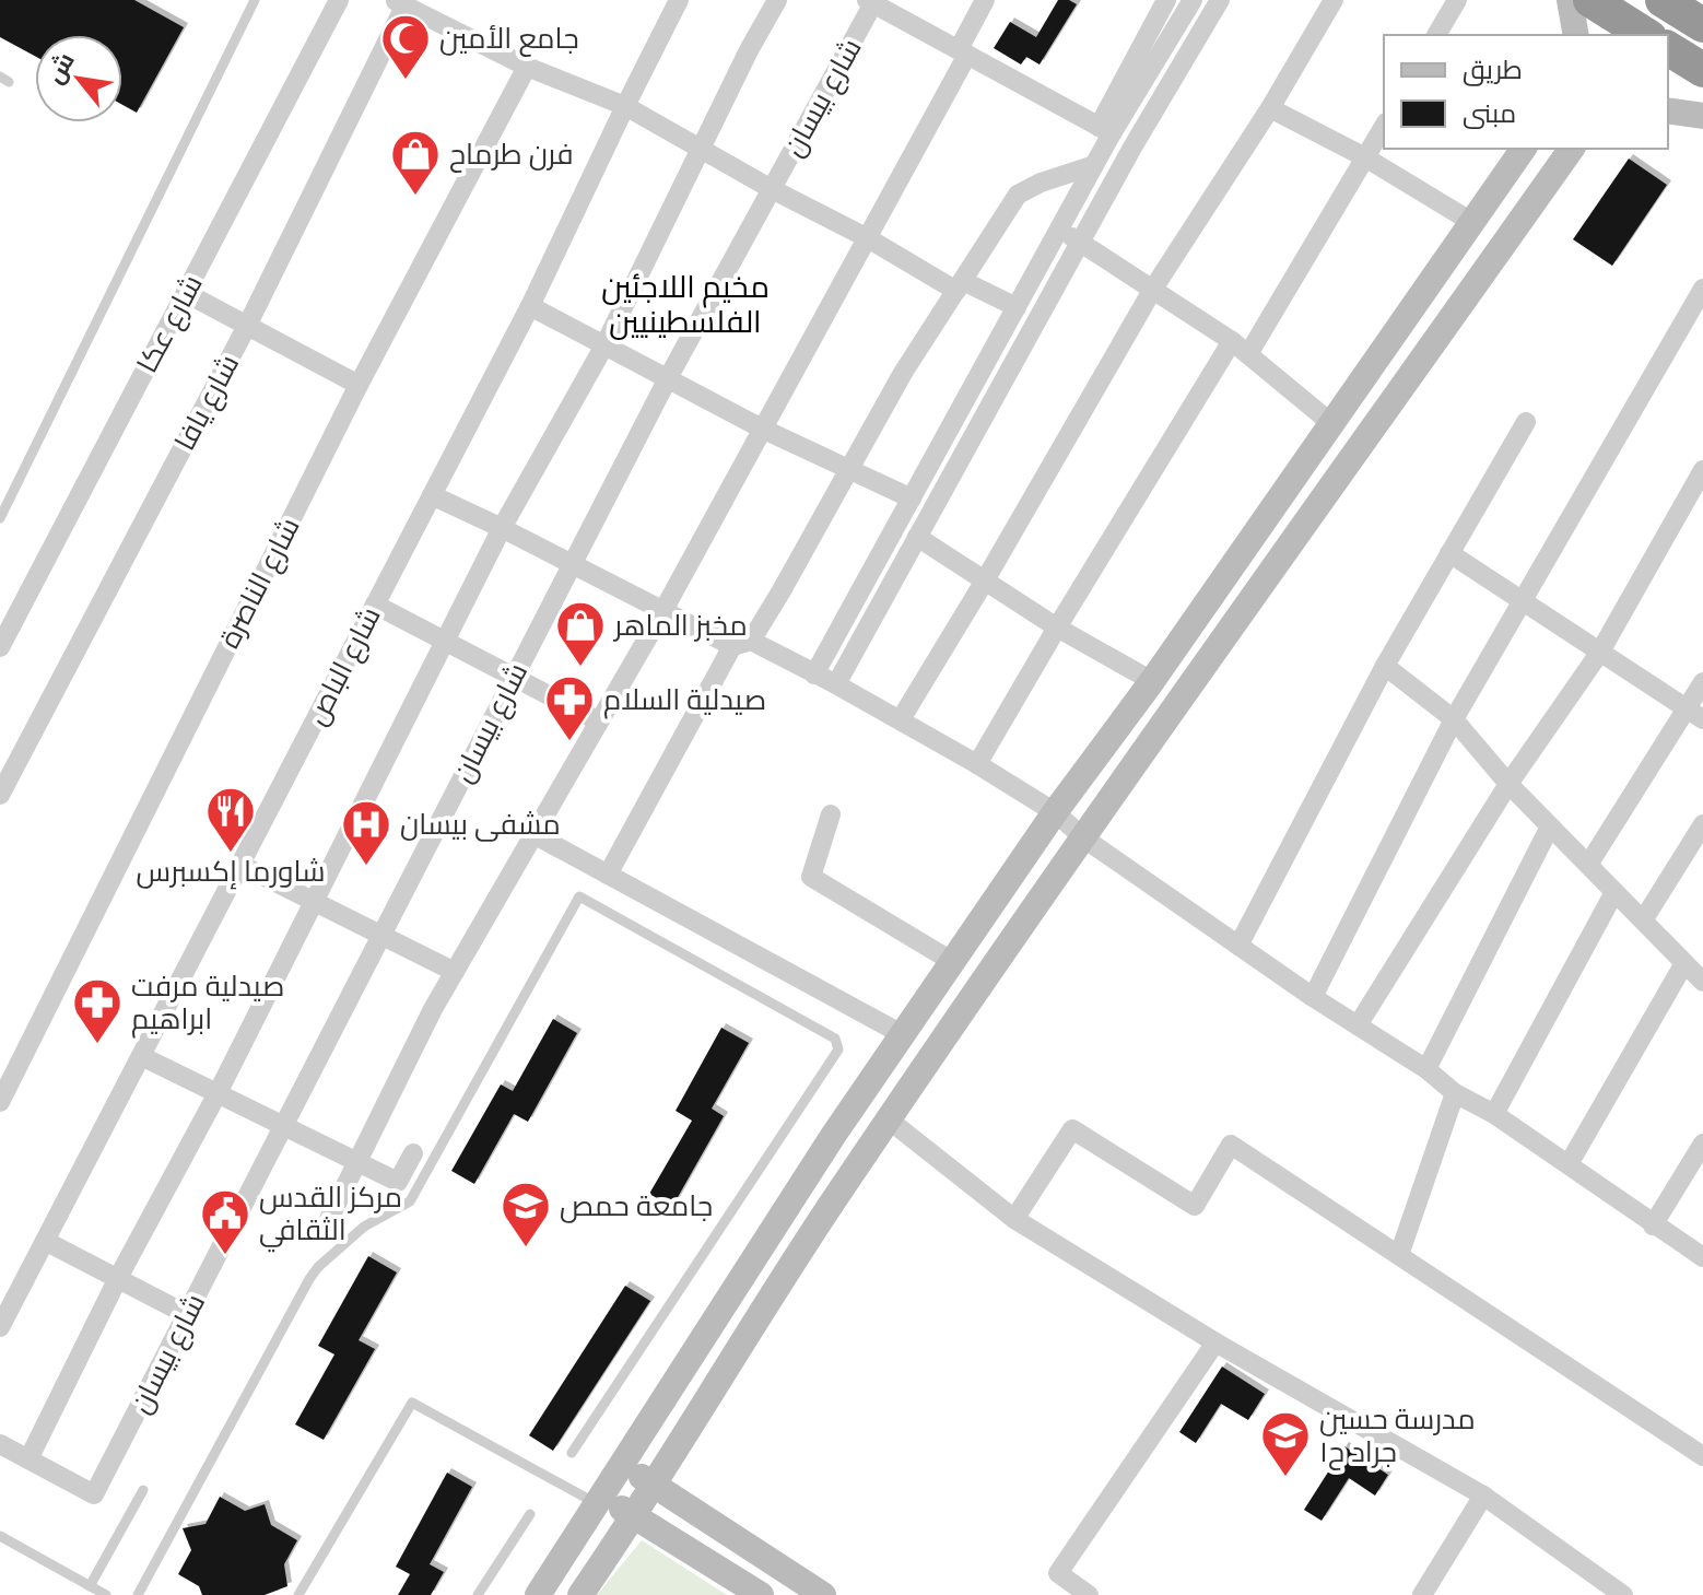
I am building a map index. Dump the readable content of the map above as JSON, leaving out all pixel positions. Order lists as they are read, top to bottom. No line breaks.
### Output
{"streets":{"street":["شارع بيسان","شارع عكا","شارع يافا","شارع الناصرة","شارع الباص"]},"districts":["مخيم اللاجئين الفلسطينيين"],"places":{"mosque":["جامع الأمين"],"shop":["فرن طرماح","مخبز الماهر"],"pharmacy":["صيدلية السلام","صيدلية مرفت ابراهيم"],"restaurant":["شاورما إكسبرس"],"hospital":["مشفى بيسان"],"school or university":["جامعة حمص","مدرسة حسين جراد ح١"],"public building":["مركز القدس الثقافي"]},"legend":["طريق","مبنى"],"north":"top left"}
